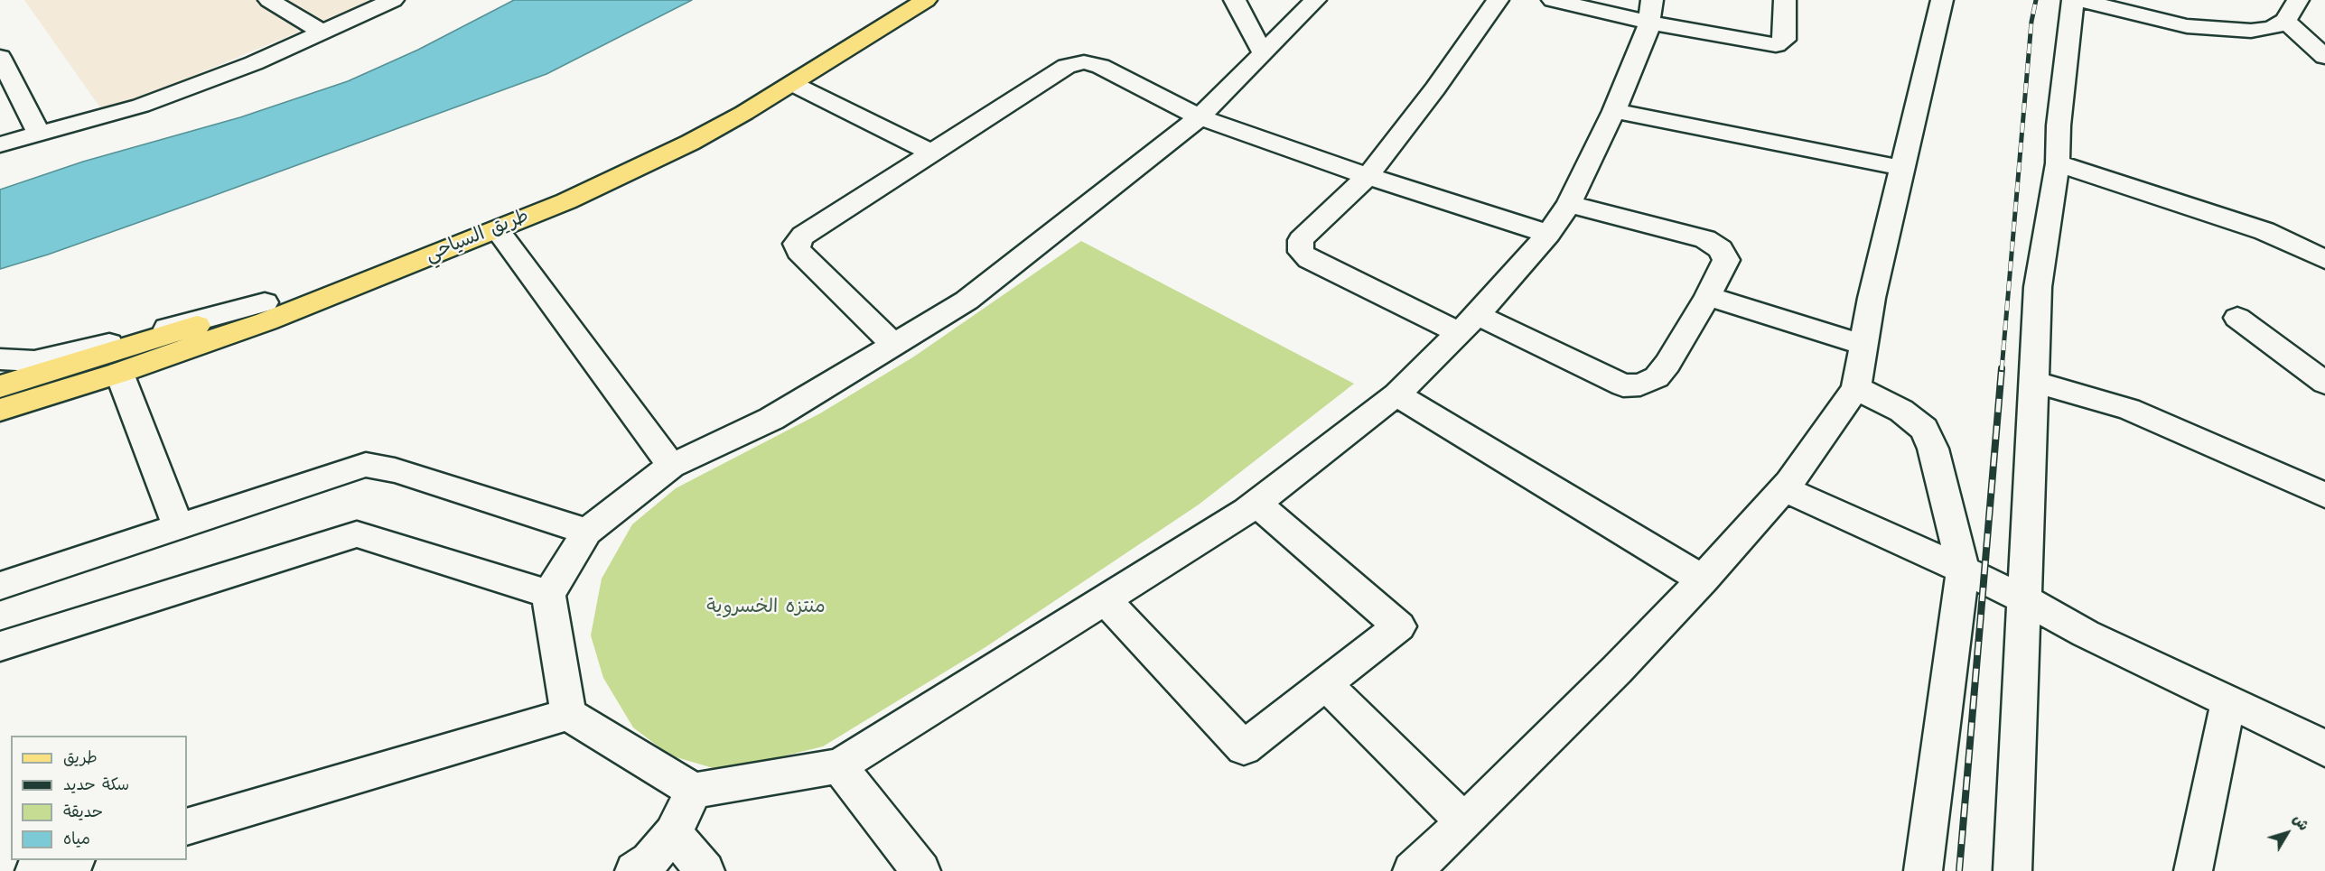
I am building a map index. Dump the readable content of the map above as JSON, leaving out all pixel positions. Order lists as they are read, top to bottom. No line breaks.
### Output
{"streets":{"main road":["طريق السياحي"]},"parks":["منتزه الخسروية"],"legend":["طريق","سكة حديد","حديقة","مياه"],"north":"top right"}
